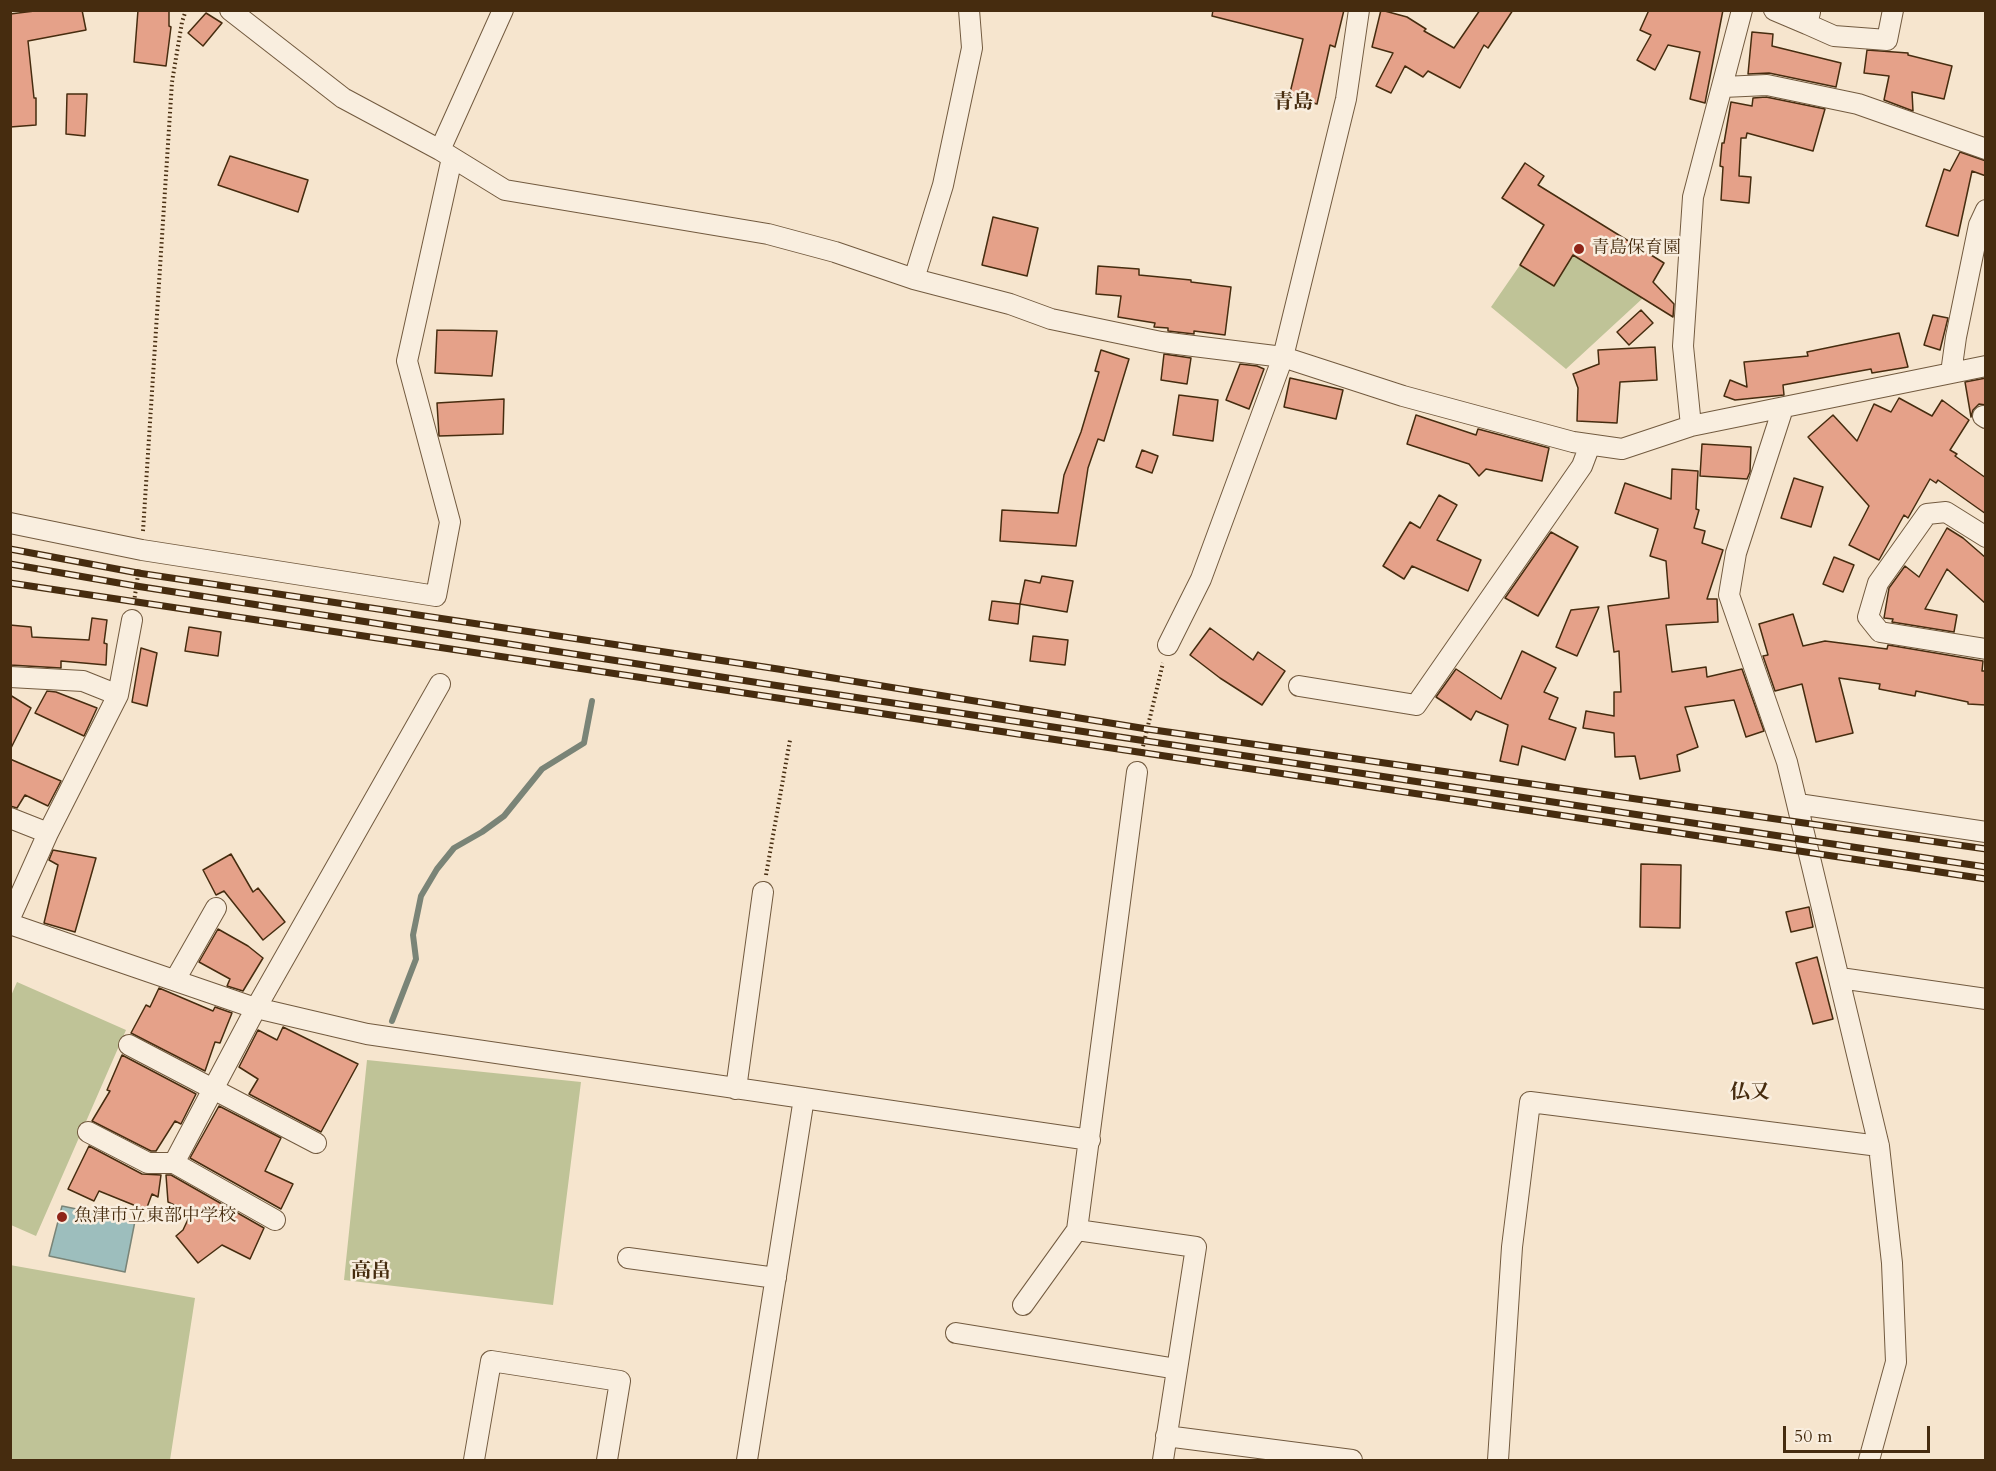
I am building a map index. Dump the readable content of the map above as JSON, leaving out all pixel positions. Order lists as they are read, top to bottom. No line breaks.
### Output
{"districts":["青島","仏又","高畠"],"places":["青島保育園","魚津市立東部中学校"],"scale_bar":"50 m"}
